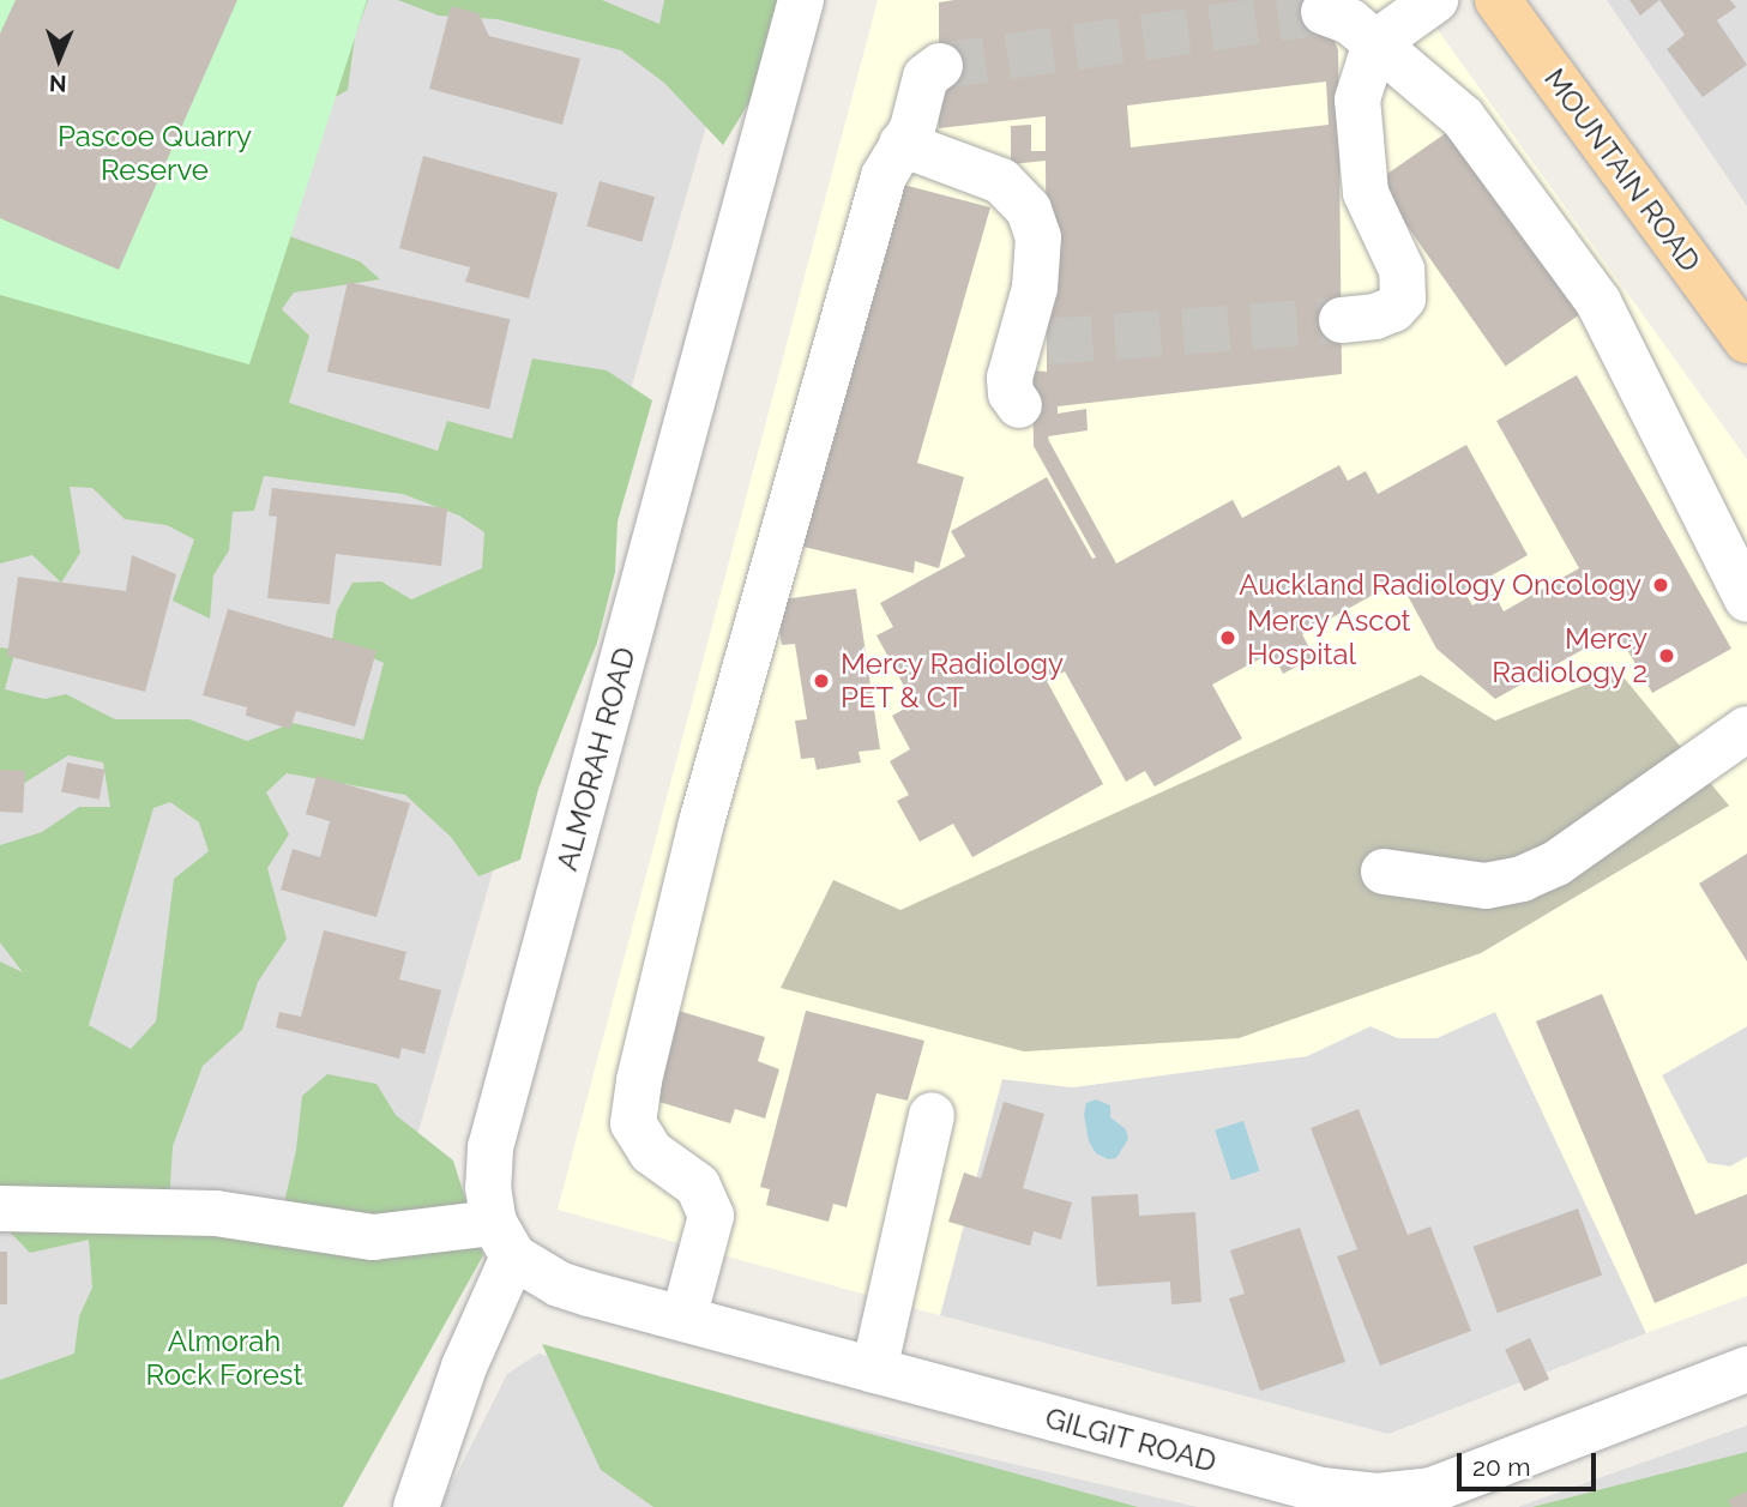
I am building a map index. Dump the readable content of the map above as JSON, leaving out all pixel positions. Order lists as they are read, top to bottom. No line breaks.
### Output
{"streets":{"main road":["MOUNTAIN ROAD"],"street":["ALMORAH ROAD","GILGIT ROAD"]},"crossings":[["ALMORAH ROAD","GILGIT ROAD"]],"parks":["Pascoe Quarry Reserve","Almorah Rock Forest"],"places":["Auckland Radiology Oncology","Mercy Ascot Hospital","Mercy Radiology 2","Mercy Radiology PET & CT"],"scale_bar":"20 m","north":"bottom"}
